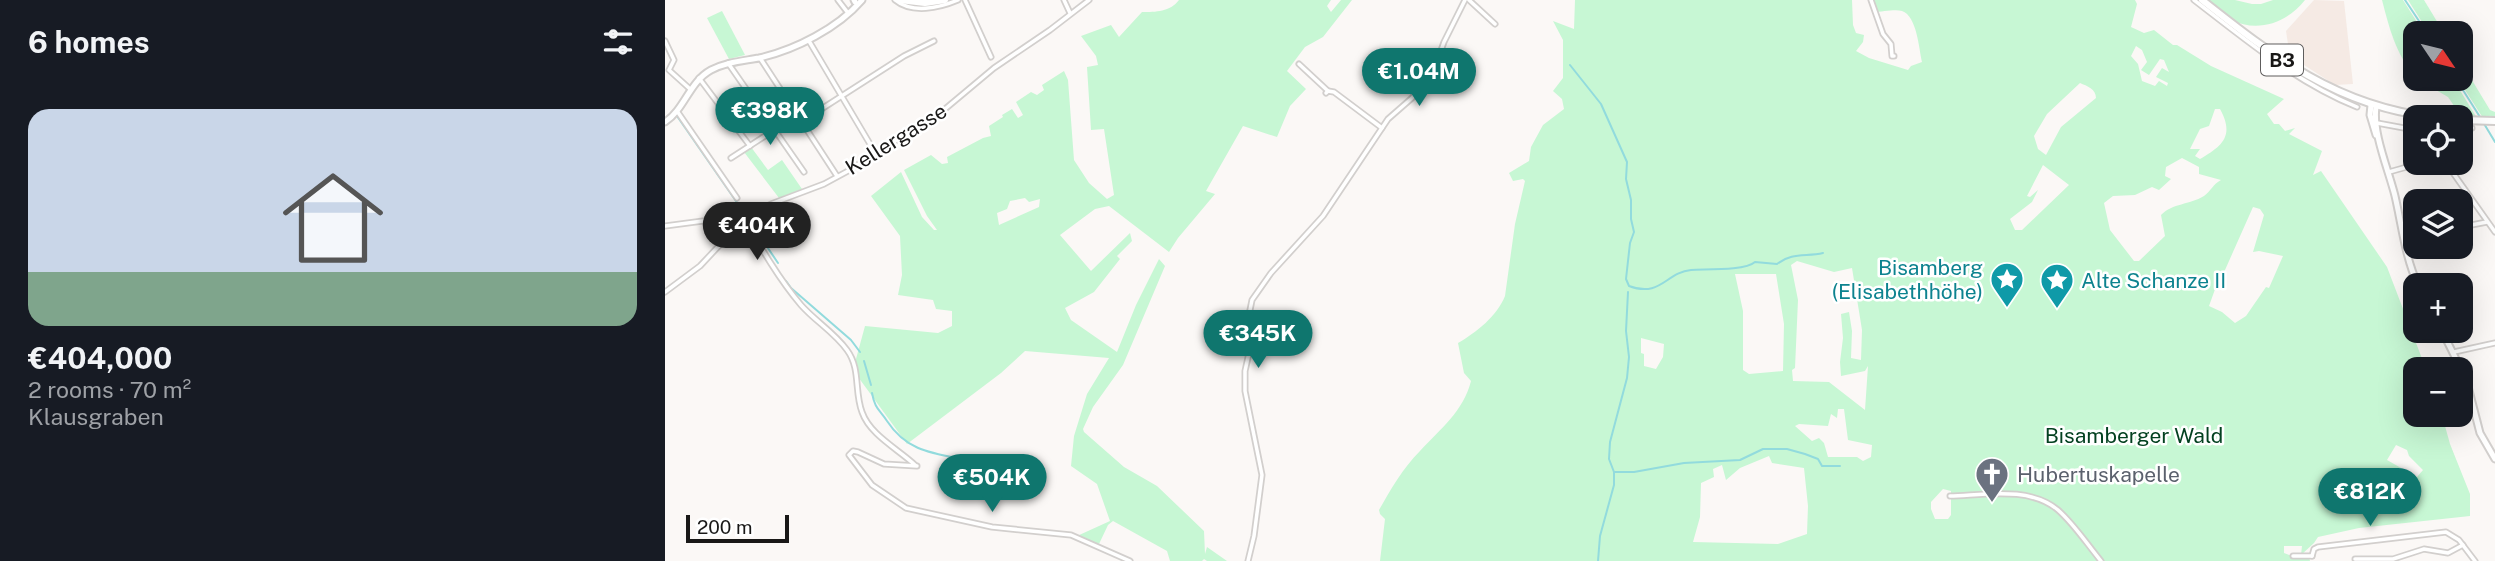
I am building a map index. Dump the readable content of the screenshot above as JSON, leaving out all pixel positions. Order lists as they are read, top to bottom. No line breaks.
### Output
{"streets":{"main road":["B3"],"street":["Kellergasse"]},"parks":["Bisamberger Wald"],"places":{"place":["Bisamberg (Elisabethhöhe)","Alte Schanze II"],"church":["Hubertuskapelle"]},"scale_bar":"200 m","north":"bottom right","page":{"heading":"6 homes","map_buttons":["+","−"],"price":["€1.04M","€398K","€404K","€345K","€504K","€812K"],"list":[{"name":"€404,000","note":"2 rooms · 70 m² · Klausgraben"}],"scale":"200 m"}}
